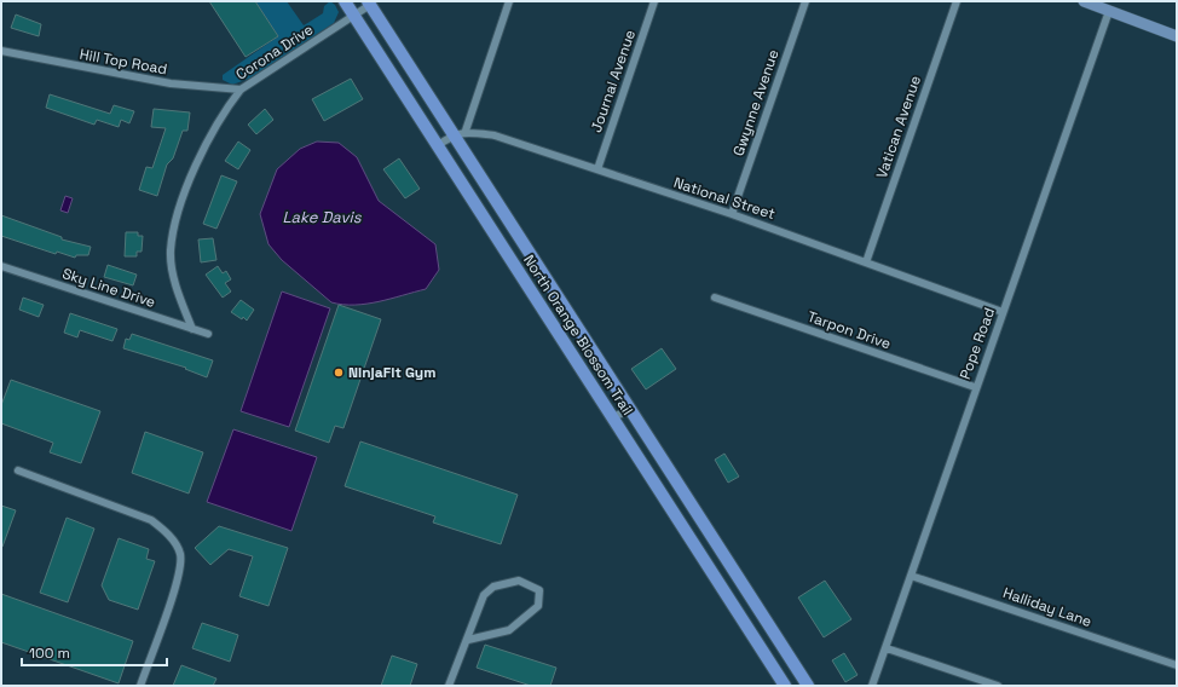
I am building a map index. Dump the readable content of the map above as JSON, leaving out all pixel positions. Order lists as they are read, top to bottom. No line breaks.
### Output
{"streets":{"main road":["North Orange Blossom Trail"],"street":["Corona Drive","Hill Top Road","Journal Avenue","Gwynne Avenue","Vatican Avenue","National Street","Sky Line Drive","Tarpon Drive","Pope Road","Halliday Lane"]},"crossings":[["Corona Drive","Hill Top Road"],["Corona Drive","Sky Line Drive"],["Corona Drive","North Orange Blossom Trail"],["Journal Avenue","National Street"],["Gwynne Avenue","National Street"],["Vatican Avenue","National Street"],["National Street","North Orange Blossom Trail"],["National Street","Pope Road"],["Tarpon Drive","Pope Road"],["Pope Road","Halliday Lane"]],"water":["Lake Davis"],"places":["NinjaFit Gym"],"scale_bar":"100 m"}
